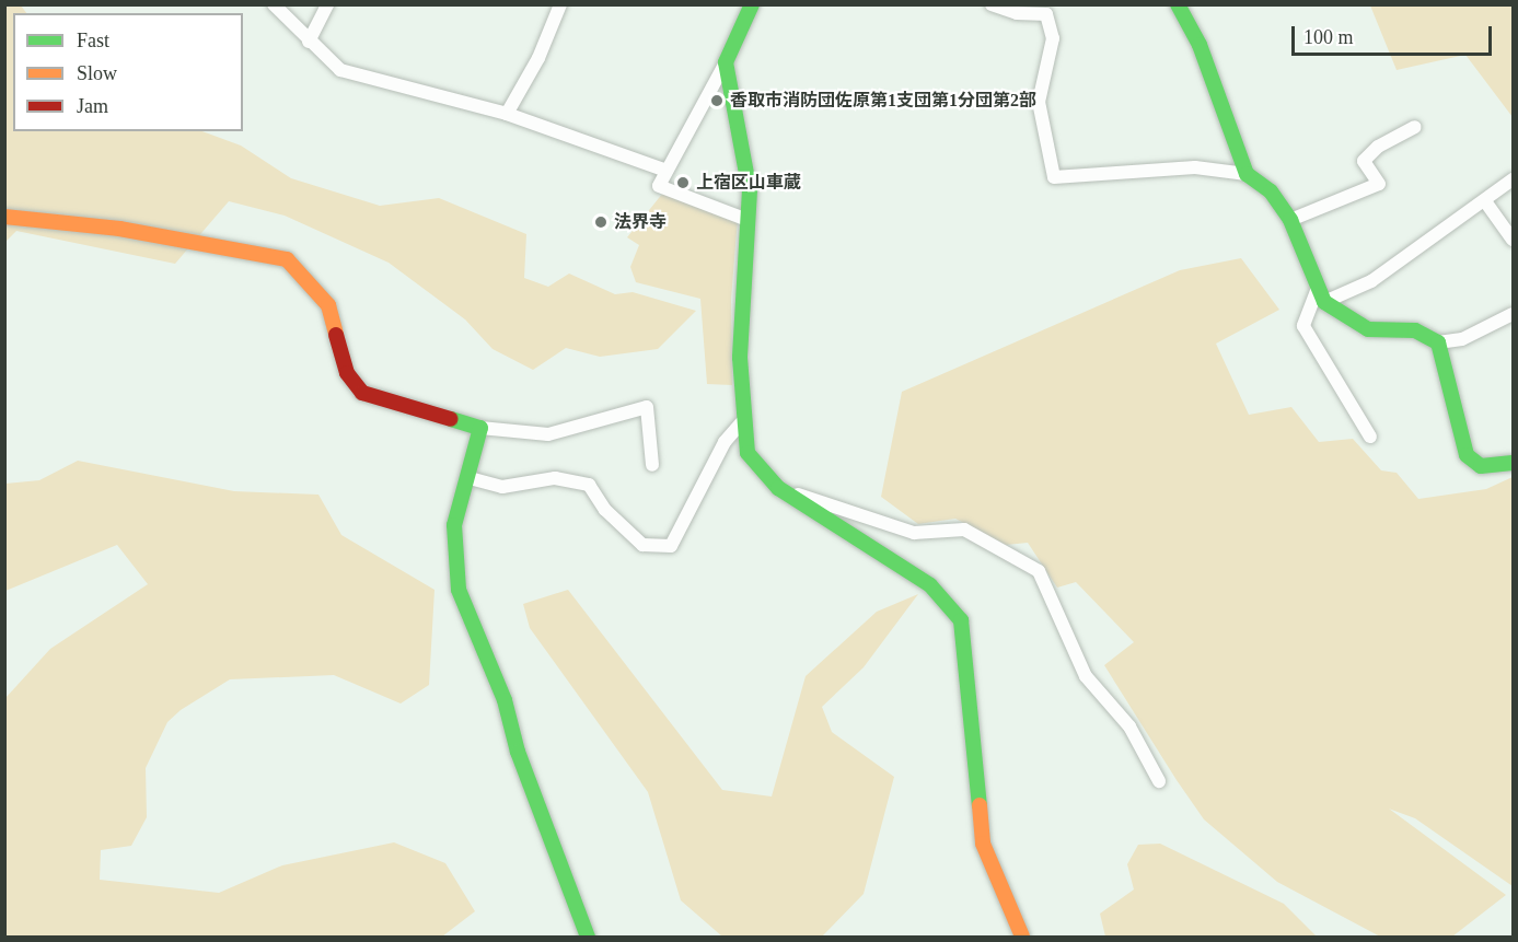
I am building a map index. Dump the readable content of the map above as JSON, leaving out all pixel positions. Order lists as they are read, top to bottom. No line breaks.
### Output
{"places":["香取市消防団佐原第1支団第1分団第2部","上宿区山車蔵","法界寺"],"legend":["Fast","Slow","Jam"],"scale_bar":"100 m"}
